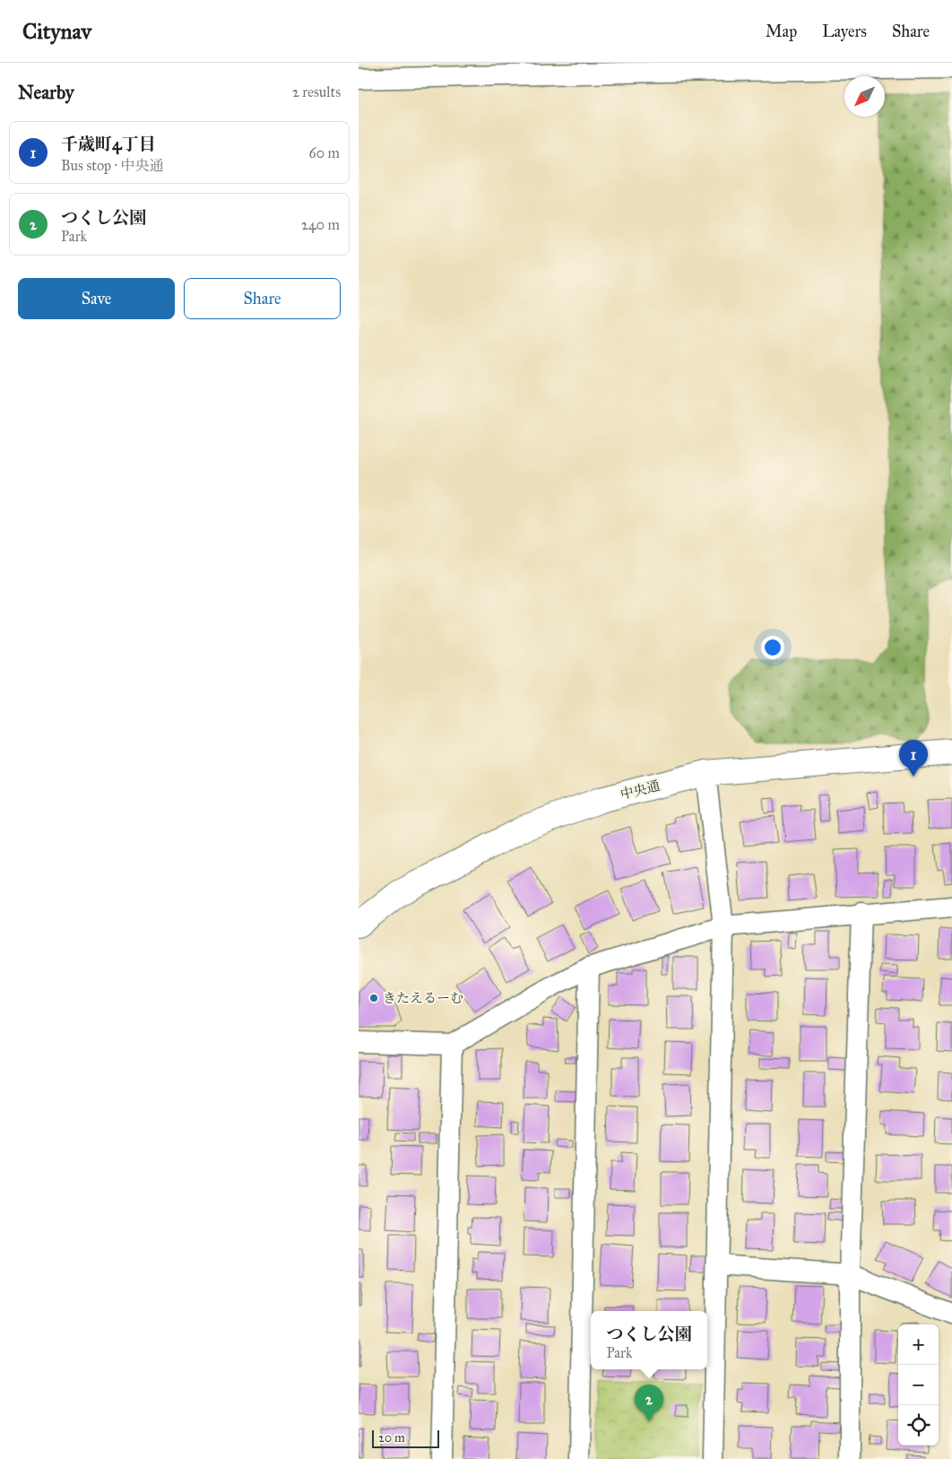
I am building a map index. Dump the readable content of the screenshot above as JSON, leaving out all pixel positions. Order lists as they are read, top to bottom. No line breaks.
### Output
{"streets":{"street":["中央通"]},"places":["きたえるーむ"],"scale_bar":"20 m","north":"bottom left","page":{"header":"Citynav","nav":["Map","Layers","Share"],"heading":["Nearby","2 results"],"list":[{"mark":"1","name":"千歳町4丁目","note":"Bus stop · 中央通","value":"60 m"},{"mark":"2","name":"つくし公園","note":"Park","value":"240 m"}],"buttons":["Save","Share"],"pins":["1","2"],"popup":["つくし公園","Park"],"map_buttons":["+","−"],"scale":"20 m"}}
